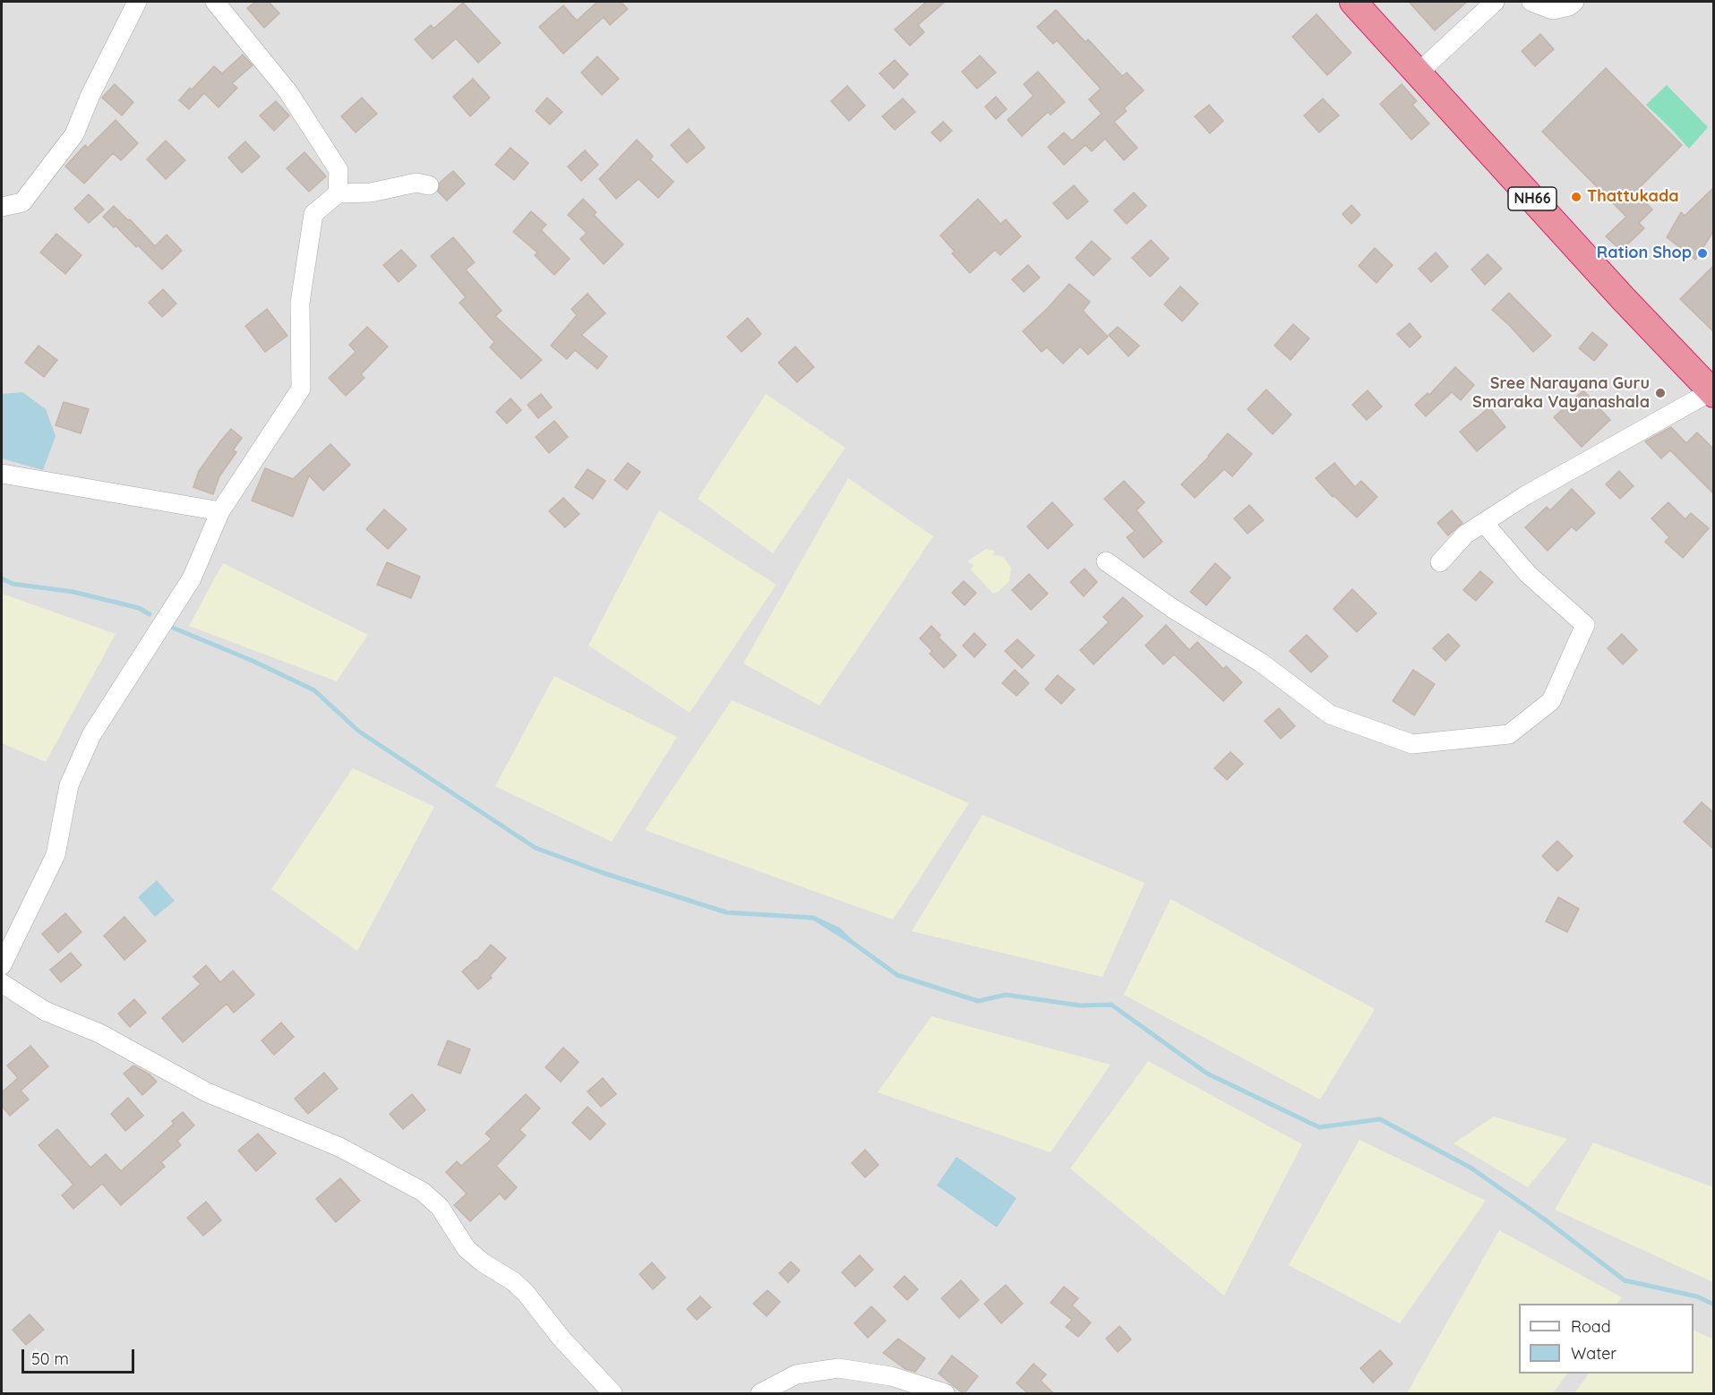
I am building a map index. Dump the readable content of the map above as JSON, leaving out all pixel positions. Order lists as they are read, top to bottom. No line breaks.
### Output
{"streets":{"highway":["NH66"]},"places":["Thattukada","Ration Shop","Sree Narayana Guru Smaraka Vayanashala"],"legend":["Road","Water"],"scale_bar":"50 m"}
